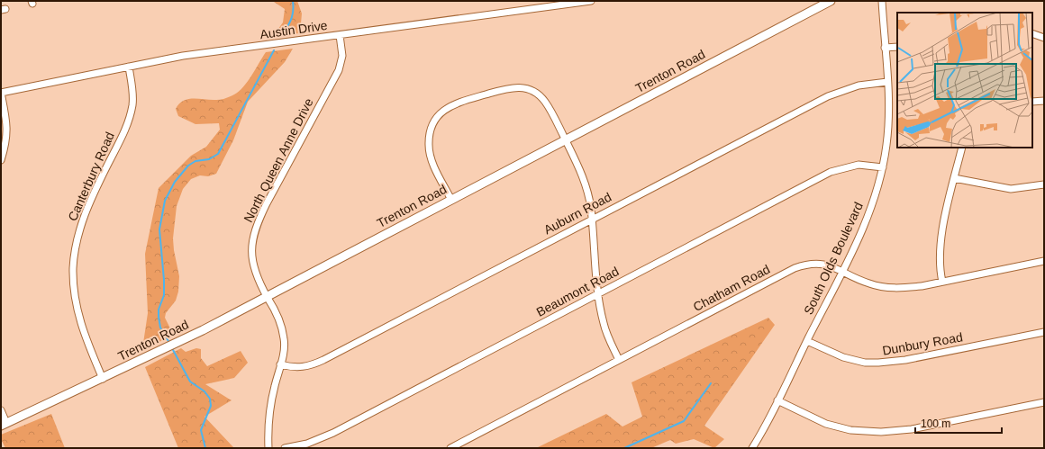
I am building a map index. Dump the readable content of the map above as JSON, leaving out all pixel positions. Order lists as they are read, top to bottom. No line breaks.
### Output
{"streets":{"main road":["Trenton Road"],"street":["Austin Drive","North Queen Anne Drive","Canterbury Road","Auburn Road","South Olds Boulevard","Chatham Road","Beaumont Road","Dunbury Road"]},"crossings":[["Austin Drive","North Queen Anne Drive"],["Austin Drive","Canterbury Road"],["Trenton Road","North Queen Anne Drive"],["Trenton Road","Canterbury Road"],["North Queen Anne Drive","Auburn Road"],["Auburn Road","South Olds Boulevard"],["South Olds Boulevard","Chatham Road"],["South Olds Boulevard","Beaumont Road"],["South Olds Boulevard","Dunbury Road"]],"scale_bar":"100 m"}
